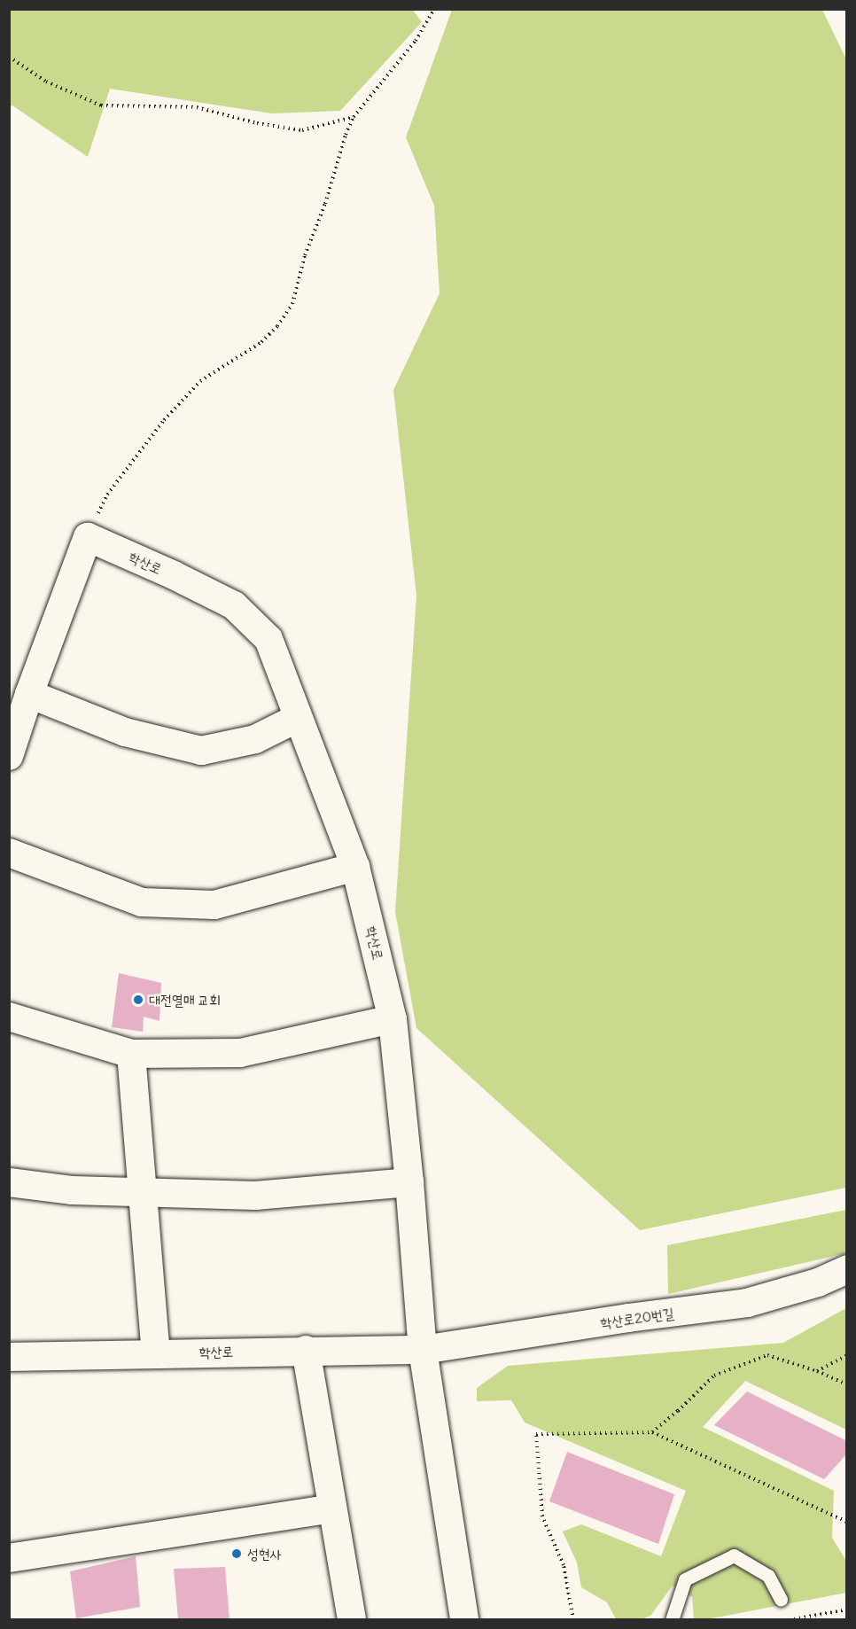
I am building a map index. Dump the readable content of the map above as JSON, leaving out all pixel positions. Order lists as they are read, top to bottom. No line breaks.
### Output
{"streets":{"street":["학산로","학산로20번길"]},"crossings":[["학산로","학산로20번길"]],"places":["대전열매 교회","성현사"]}
